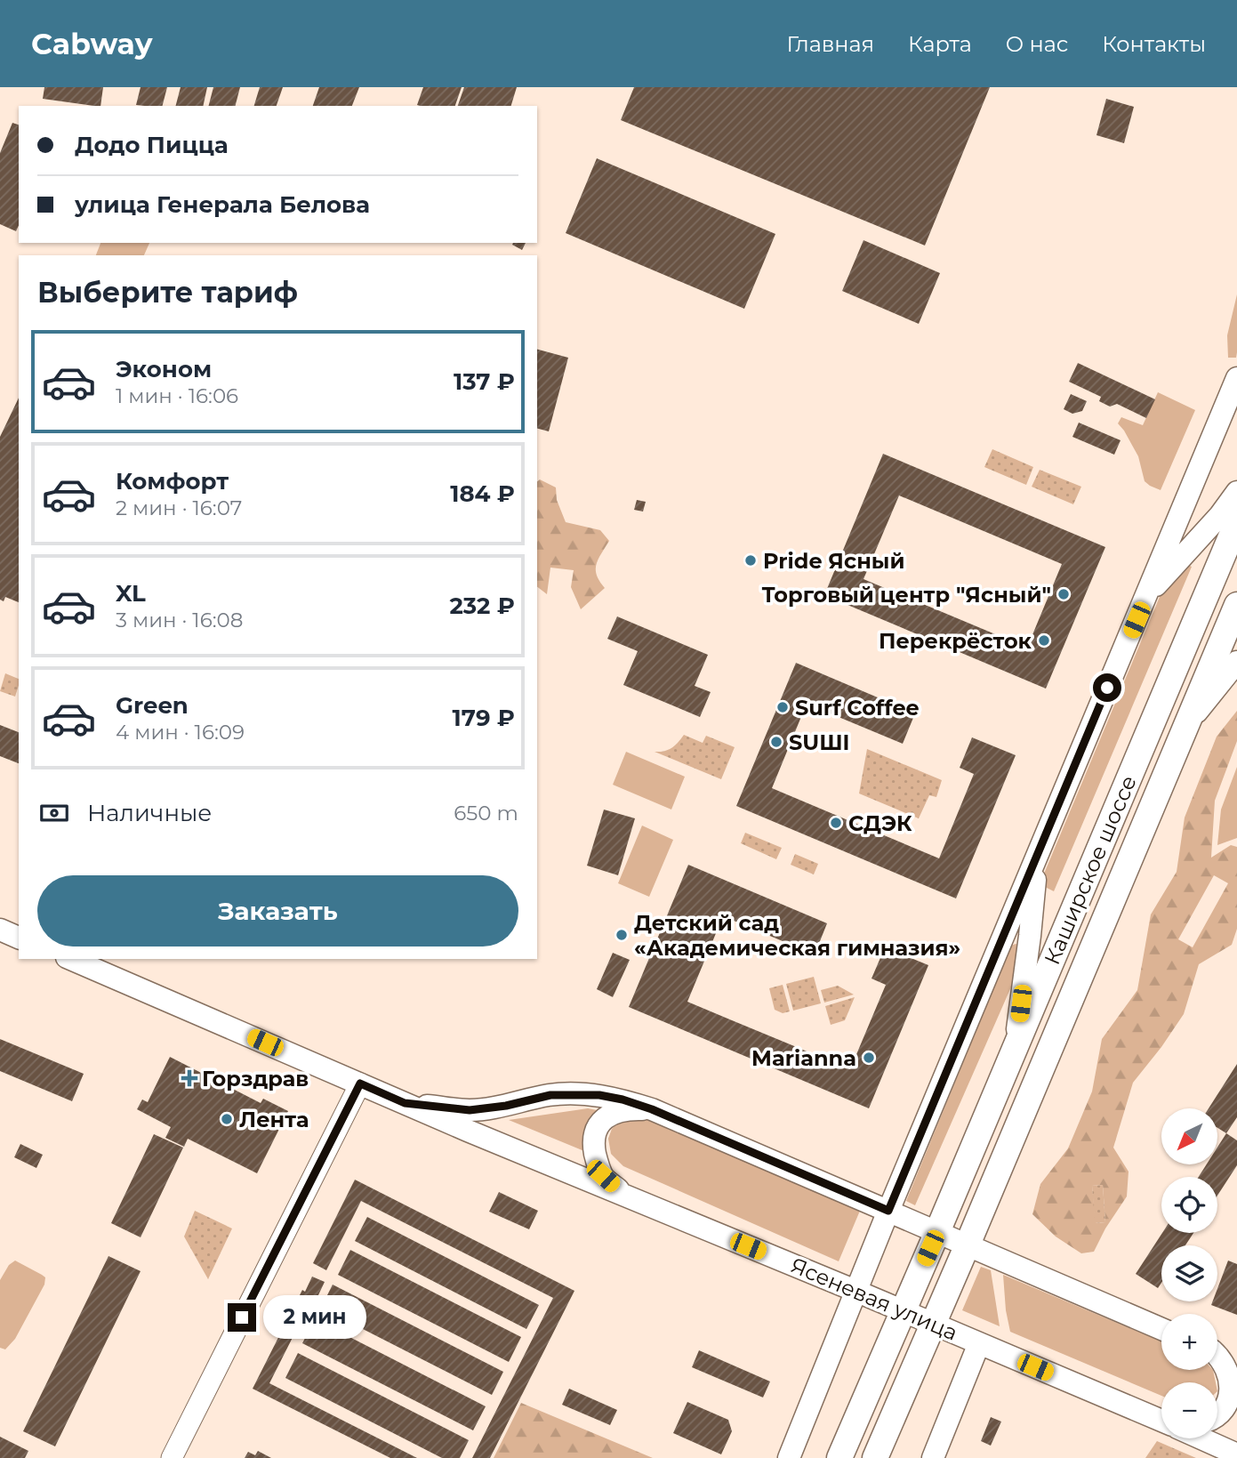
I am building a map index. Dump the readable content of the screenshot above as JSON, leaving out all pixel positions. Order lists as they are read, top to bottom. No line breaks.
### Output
{"streets":{"main road":["Каширское шоссе","Ясеневая улица"]},"crossings":[["Каширское шоссе","Ясеневая улица"]],"places":{"other":["Pride Ясный","Торговый центр \"Ясный\"","Перекрёсток","Surf Coffee","SUШI","СДЭК","Детский сад «Академическая гимназия»","Marianna","Лента"],"health":["Горздрав"]},"north":"bottom left","page":{"header":"Cabway","nav":["Главная","Карта","О нас","Контакты"],"banner":["Додо Пицца","улица Генерала Белова"],"heading":"Выберите тариф","list":[{"name":"Эконом","note":"1 мин · 16:06","value":"137 ₽"},{"name":"Комфорт","note":"2 мин · 16:07","value":"184 ₽"},{"name":"XL","note":"3 мин · 16:08","value":"232 ₽"},{"name":"Green","note":"4 мин · 16:09","value":"179 ₽"}],"pay":["Наличные","650 m"],"buttons":"Заказать","map_buttons":["+","−"],"bubble":"2 мин"}}
